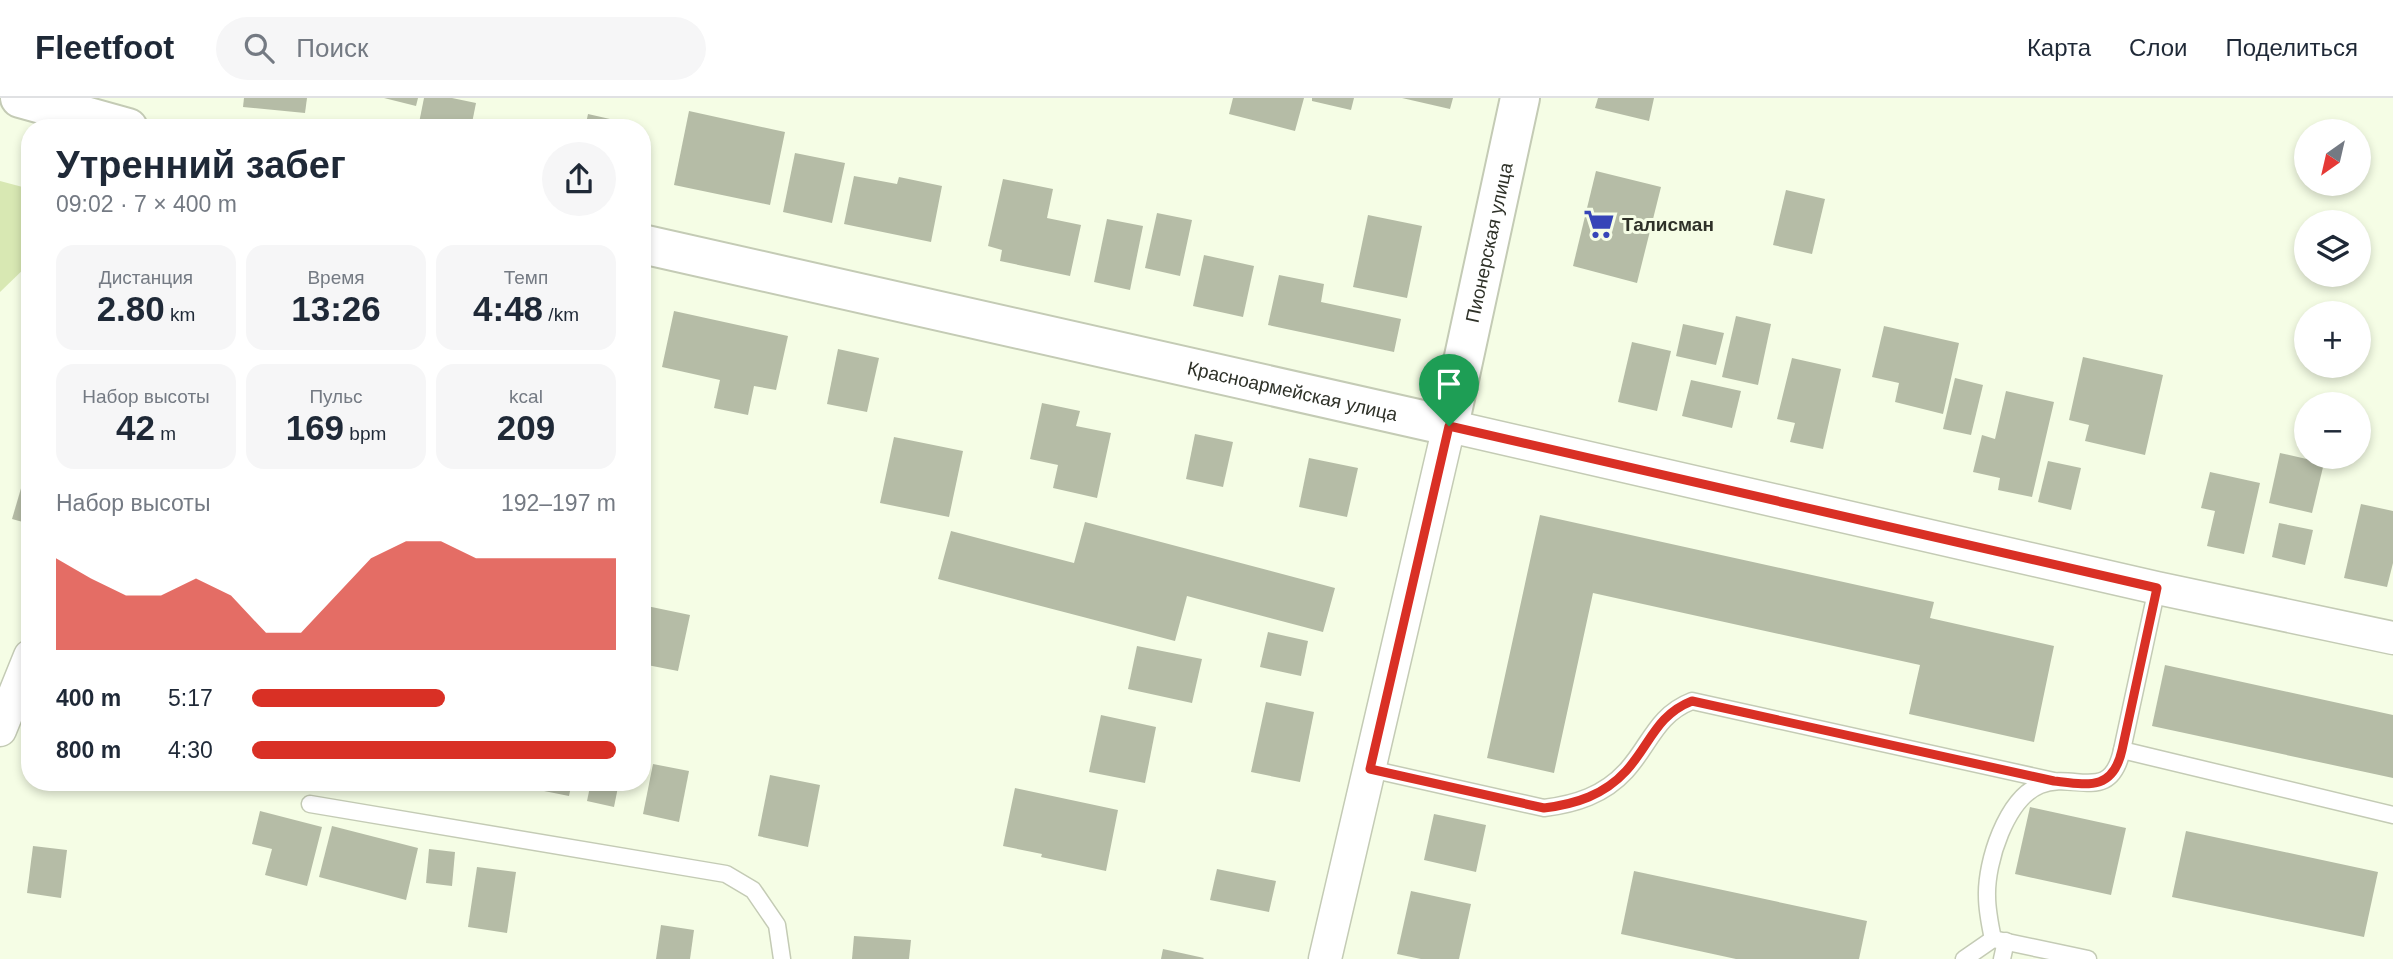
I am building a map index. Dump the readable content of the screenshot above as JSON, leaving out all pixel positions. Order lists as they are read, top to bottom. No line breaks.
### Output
{"streets":{"street":["Пионерская улица","Красноармейская улица"]},"crossings":[["Пионерская улица","Красноармейская улица"]],"places":{"supermarket":["Талисман"]},"north":"bottom left","page":{"header":"Fleetfoot","search":"Поиск","nav":["Карта","Слои","Поделиться"],"map_buttons":["+","−"],"heading":["Утренний забег","09:02 · 7 × 400 m"],"stats":[["Дистанция","2.80 km"],["Время","13:26"],["Темп","4:48 /km"],["Набор высоты","42 m"],["Пульс","169 bpm"],["kcal","209"]],"chart":["Набор высоты","192–197 m"],"list":[{"name":"400 m","note":"5:17"},{"name":"800 m","note":"4:30"}]}}
